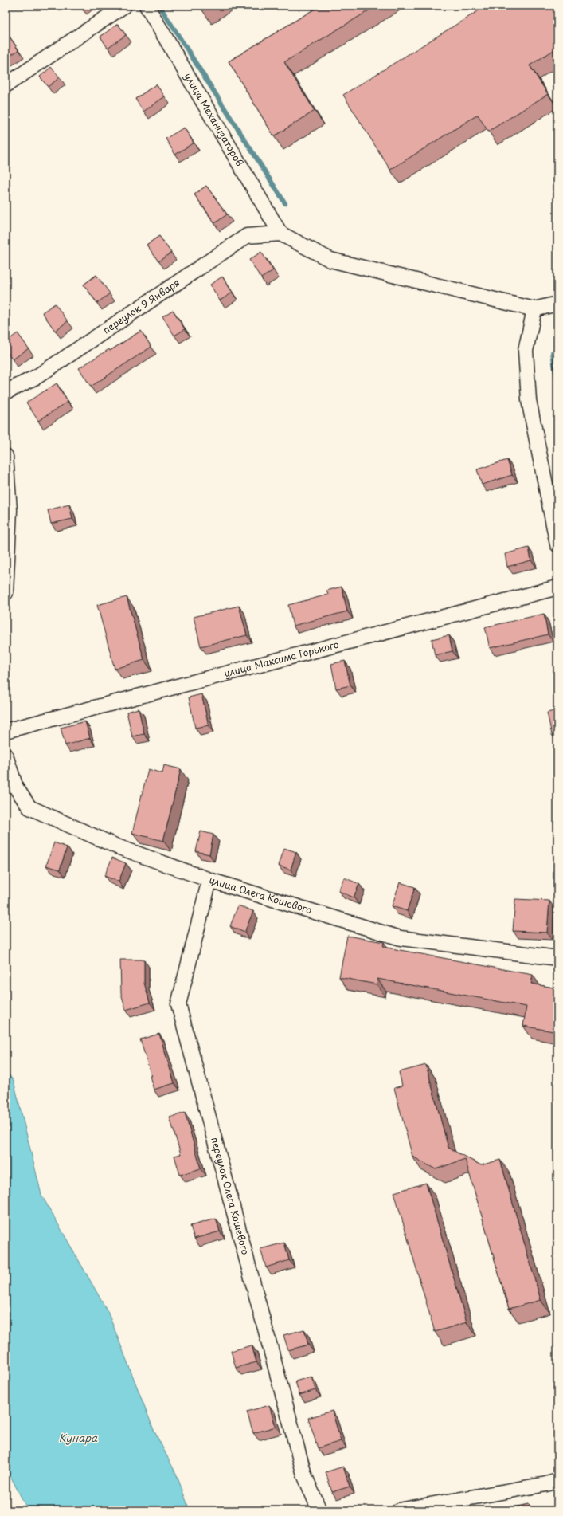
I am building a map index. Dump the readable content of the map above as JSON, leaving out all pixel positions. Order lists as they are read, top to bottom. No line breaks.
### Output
{"streets":{"street":["улица Механизаторов","переулок 9 Января","улица Максима Горького","улица Олега Кошевого","переулок Олега Кошевого"]},"crossings":[["улица Механизаторов","переулок 9 Января"],["улица Олега Кошевого","переулок Олега Кошевого"]],"water":["Кунара"]}
